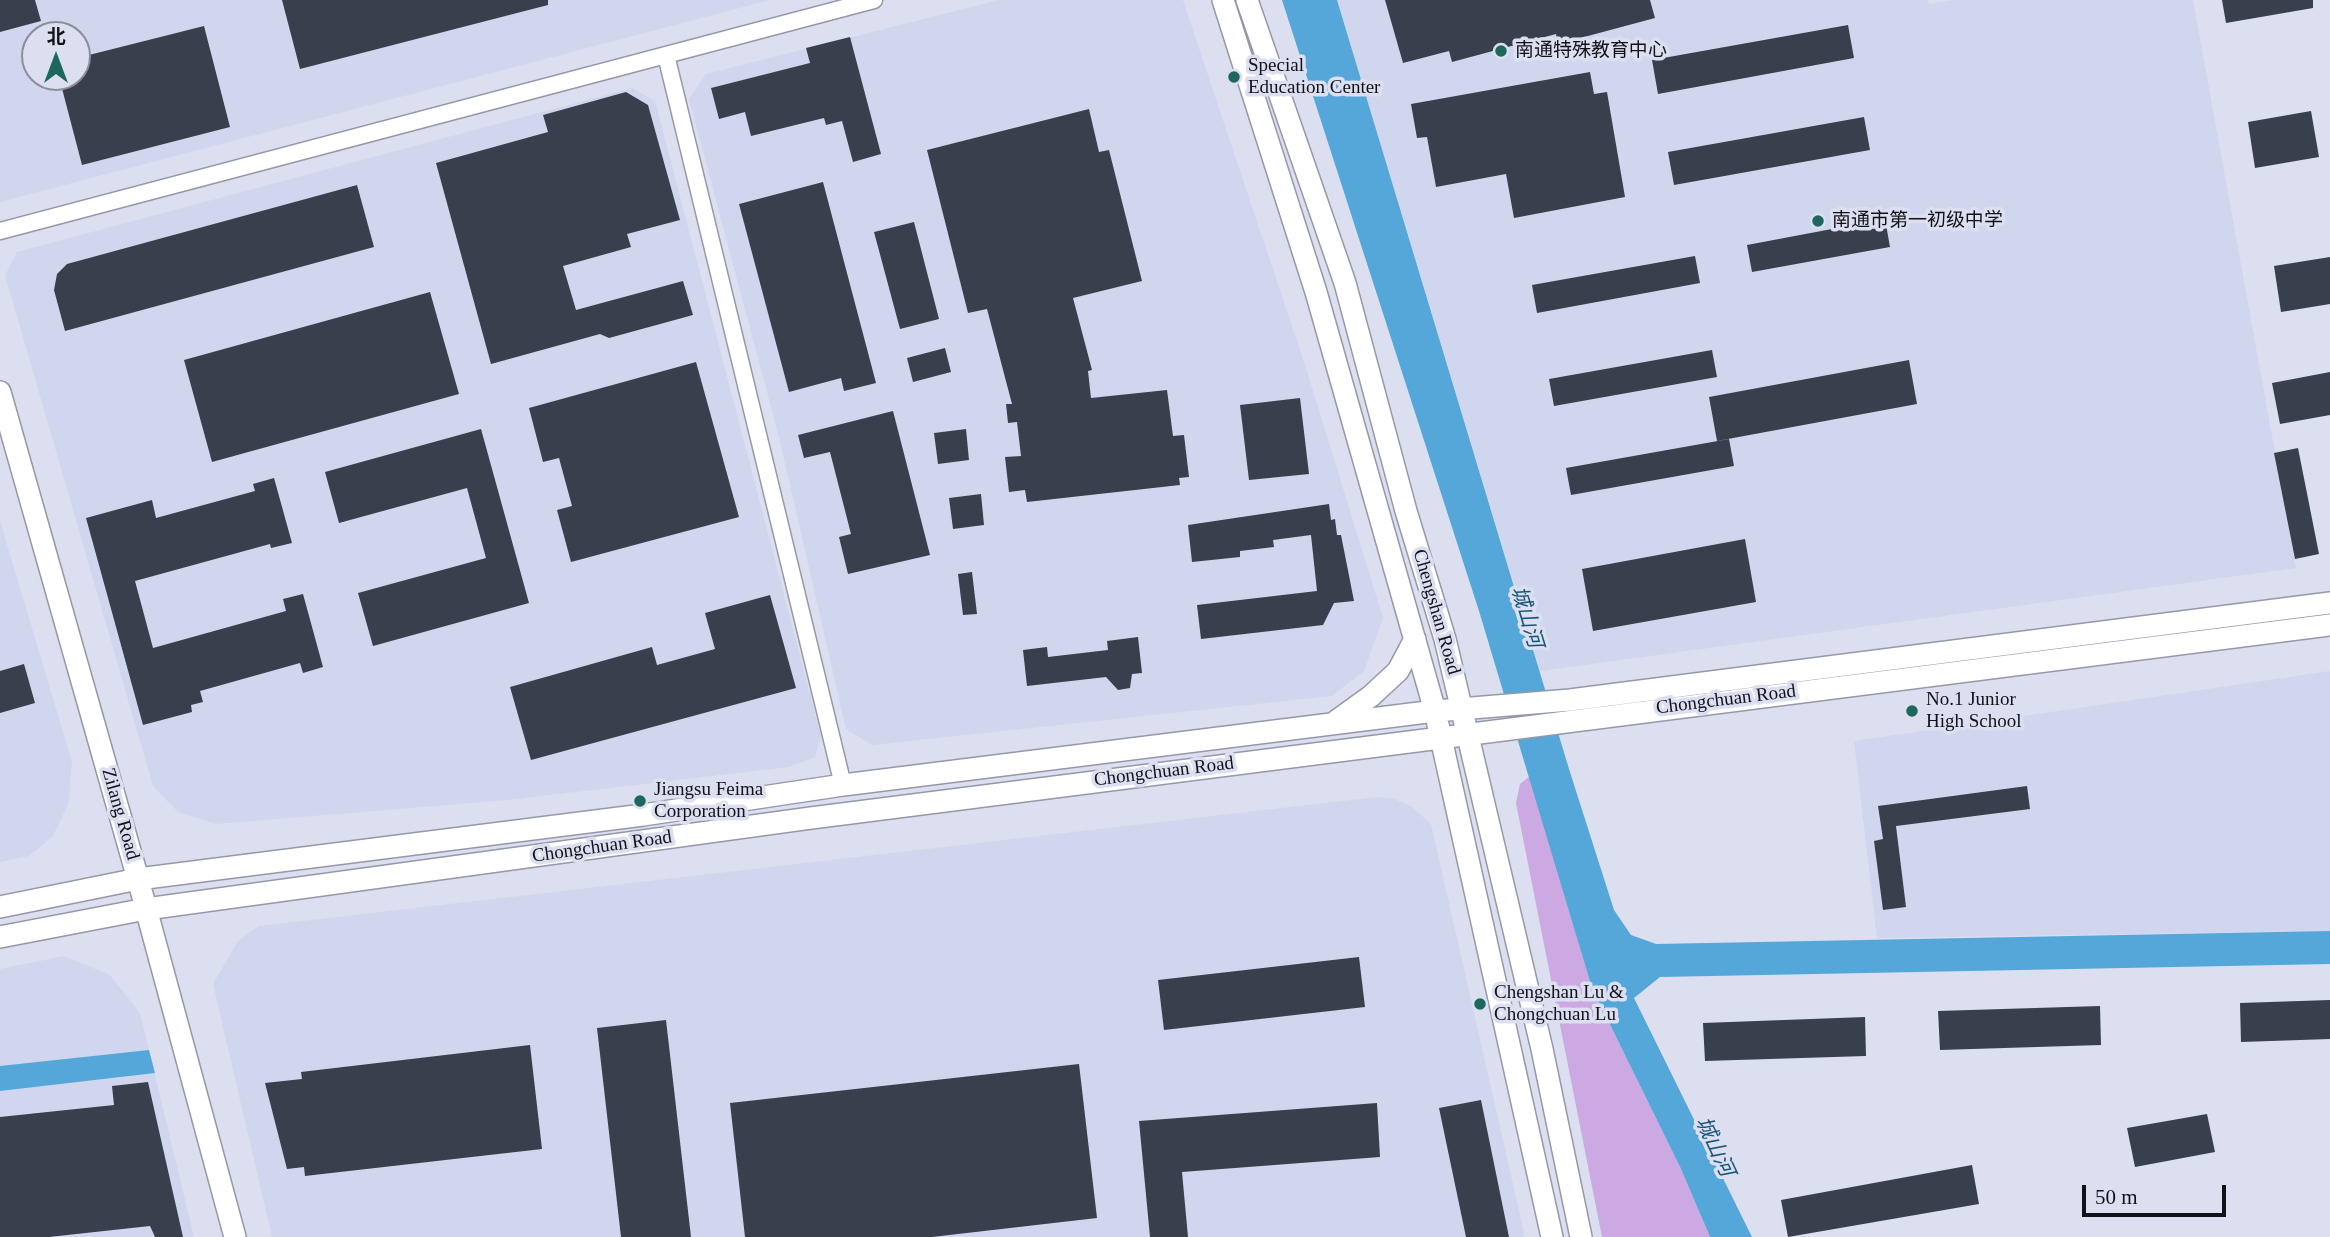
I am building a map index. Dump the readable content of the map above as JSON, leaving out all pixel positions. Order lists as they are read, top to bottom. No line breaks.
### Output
{"streets":{"main road":["Chengshan Road","Chongchuan Road","Zilang Road"]},"crossings":[["Chengshan Road","Chongchuan Road"],["Chongchuan Road","Zilang Road"]],"water":["城山河"],"places":["南通特殊教育中心","Special Education Center","南通市第一初级中学","No.1 Junior High School","Jiangsu Feima Corporation","Chengshan Lu & Chongchuan Lu"],"scale_bar":"50 m","north":"top"}
